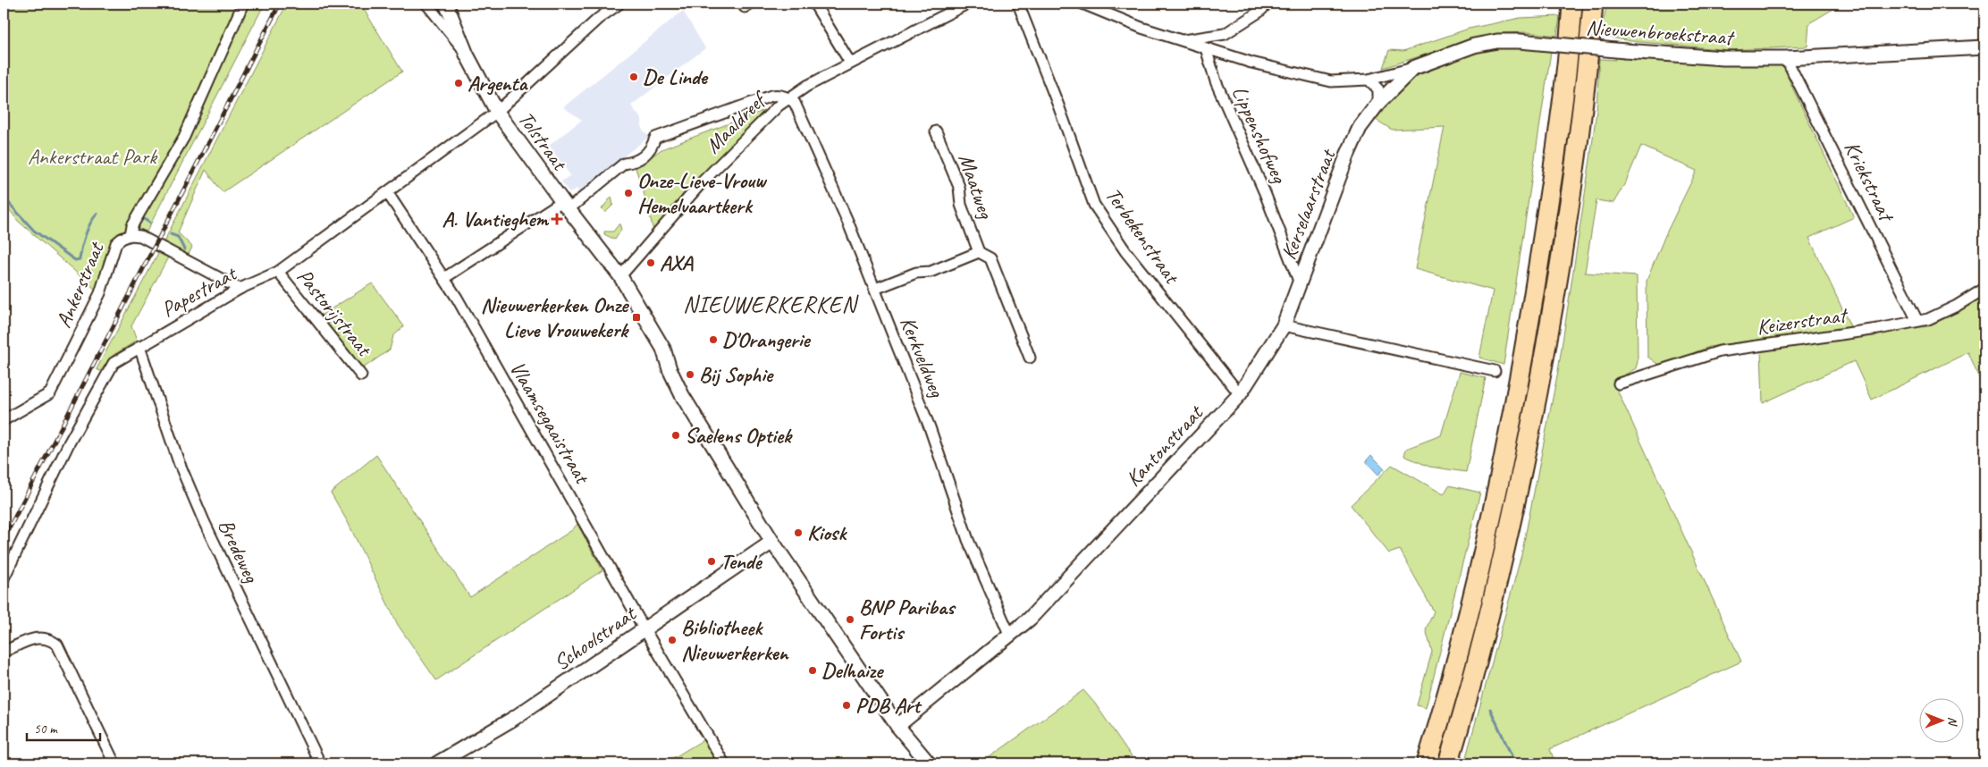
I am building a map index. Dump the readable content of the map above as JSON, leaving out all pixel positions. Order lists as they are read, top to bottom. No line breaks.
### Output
{"streets":{"street":["Nieuwenbroekstraat","Maaldreef","Lippenshofweg","Tolstraat","Kriekstraat","Maatweg","Kerselaarstraat","Terbekenstraat","Ankerstraat","Papestraat","Pastorijstraat","Keizerstraat","Kerkveldweg","Vlaamsegaaistraat","Kantonstraat","Bredeweg","Schoolstraat"]},"crossings":[["Nieuwenbroekstraat","Lippenshofweg"],["Nieuwenbroekstraat","Kriekstraat"],["Nieuwenbroekstraat","Kerselaarstraat"],["Maaldreef","Tolstraat"],["Maaldreef","Kerkveldweg"],["Lippenshofweg","Kerselaarstraat"],["Tolstraat","Papestraat"],["Tolstraat","Kantonstraat"],["Tolstraat","Schoolstraat"],["Kriekstraat","Keizerstraat"],["Maatweg","Kerkveldweg"],["Kerselaarstraat","Kantonstraat"],["Terbekenstraat","Kantonstraat"],["Ankerstraat","Papestraat"],["Papestraat","Pastorijstraat"],["Papestraat","Vlaamsegaaistraat"],["Papestraat","Bredeweg"],["Kerkveldweg","Kantonstraat"],["Vlaamsegaaistraat","Schoolstraat"]],"districts":["NIEUWERKERKEN"],"parks":["Ankerstraat Park"],"places":{"other":["De Linde","Argenta","Onze-Lieve-Vrouw Hemelvaartkerk","AXA","D'Orangerie","Bij Sophie","Saelens Optiek","Kiosk","Tende","BNP Paribas Fortis","Bibliotheek Nieuwerkerken","Delhaize","PDB Art"],"health":["A. Vantieghem"],"transit":["Nieuwerkerken Onze Lieve Vrouwekerk"]},"scale_bar":"50 m","north":"right"}
